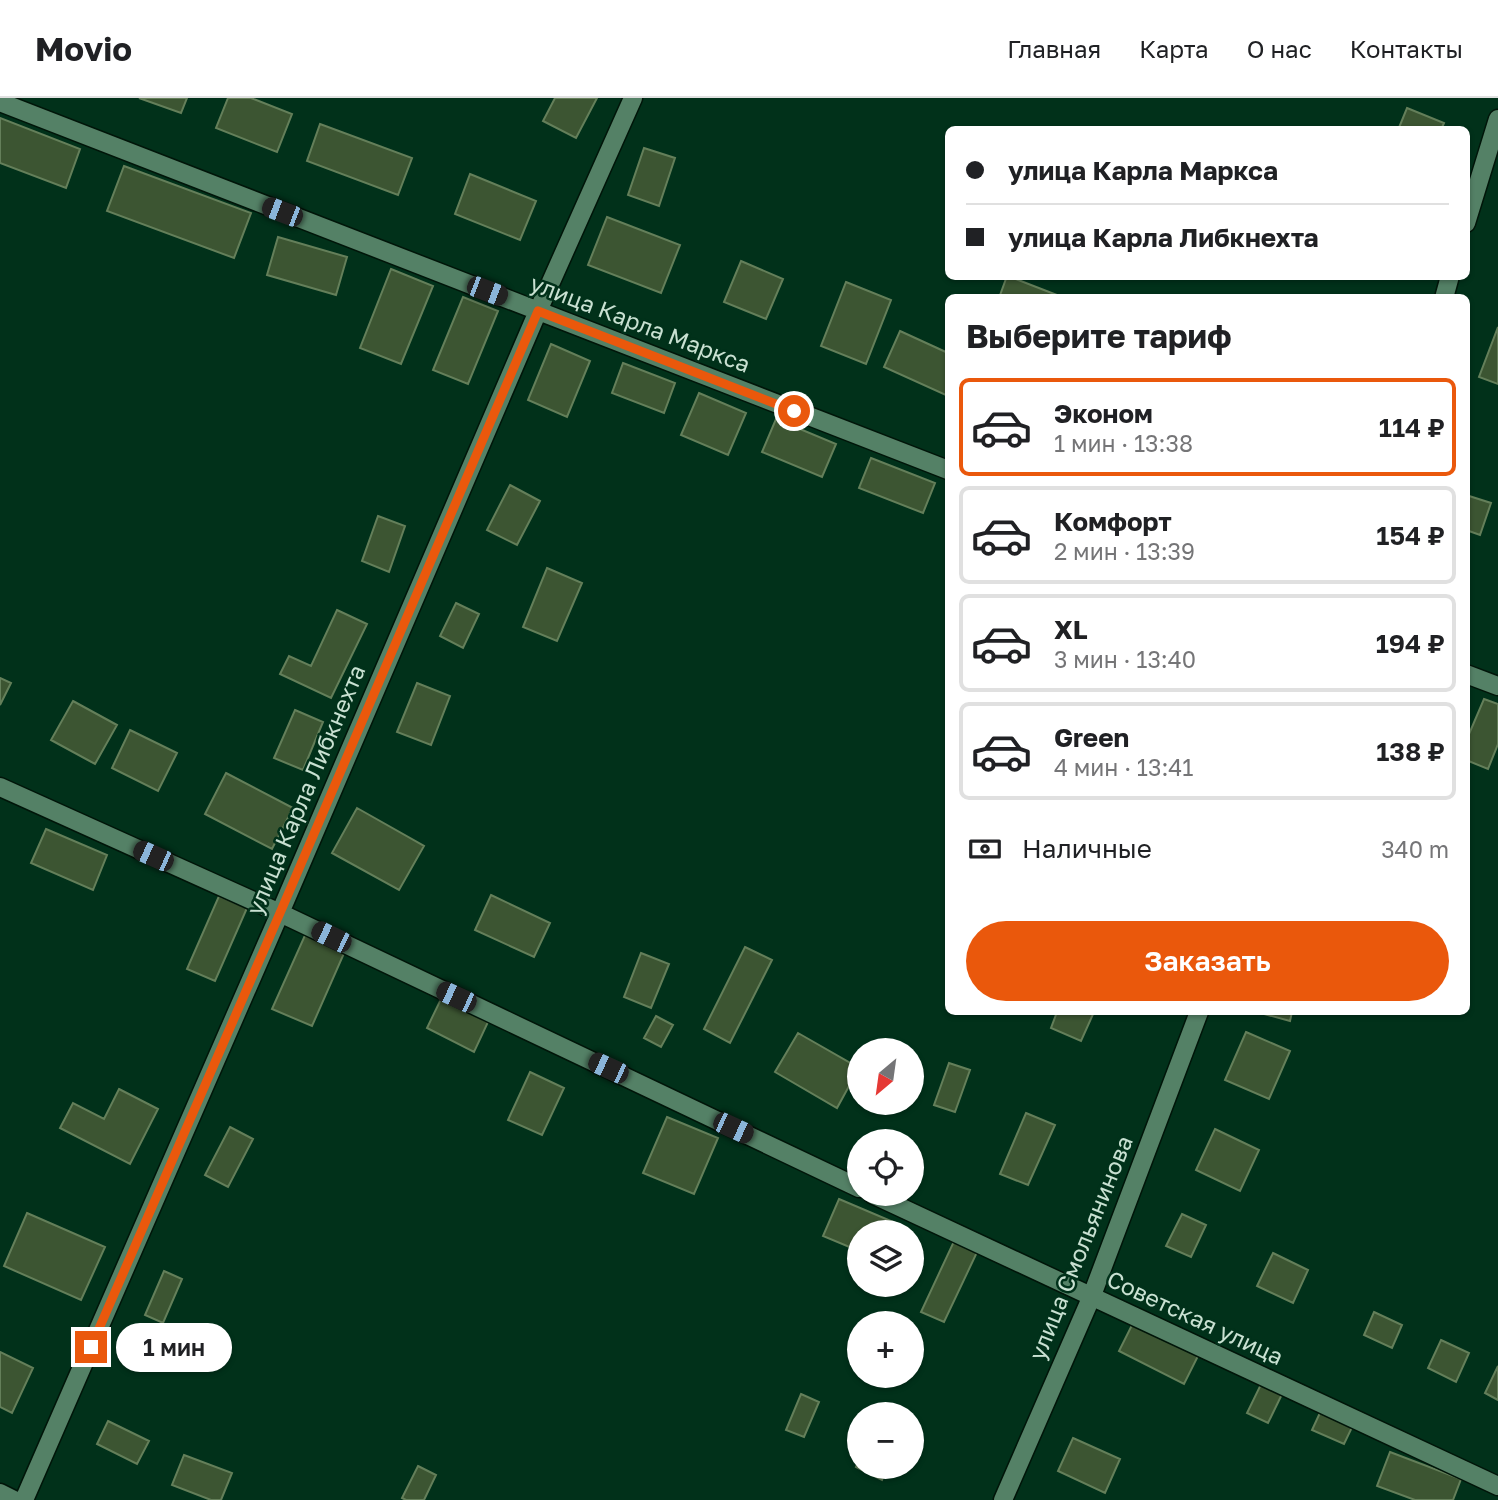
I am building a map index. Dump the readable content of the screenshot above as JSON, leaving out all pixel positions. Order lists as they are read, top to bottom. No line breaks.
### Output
{"streets":{"street":["улица Карла Маркса","улица Карла Либкнехта","улица Смольянинова","Советская улица"]},"crossings":[["улица Карла Маркса","улица Карла Либкнехта"],["улица Смольянинова","Советская улица"]],"north":"bottom left","page":{"header":"Movio","nav":["Главная","Карта","О нас","Контакты"],"banner":["улица Карла Маркса","улица Карла Либкнехта"],"heading":"Выберите тариф","list":[{"name":"Эконом","note":"1 мин · 13:38","value":"114 ₽"},{"name":"Комфорт","note":"2 мин · 13:39","value":"154 ₽"},{"name":"XL","note":"3 мин · 13:40","value":"194 ₽"},{"name":"Green","note":"4 мин · 13:41","value":"138 ₽"}],"pay":["Наличные","340 m"],"buttons":"Заказать","map_buttons":["+","−"],"bubble":"1 мин"}}
